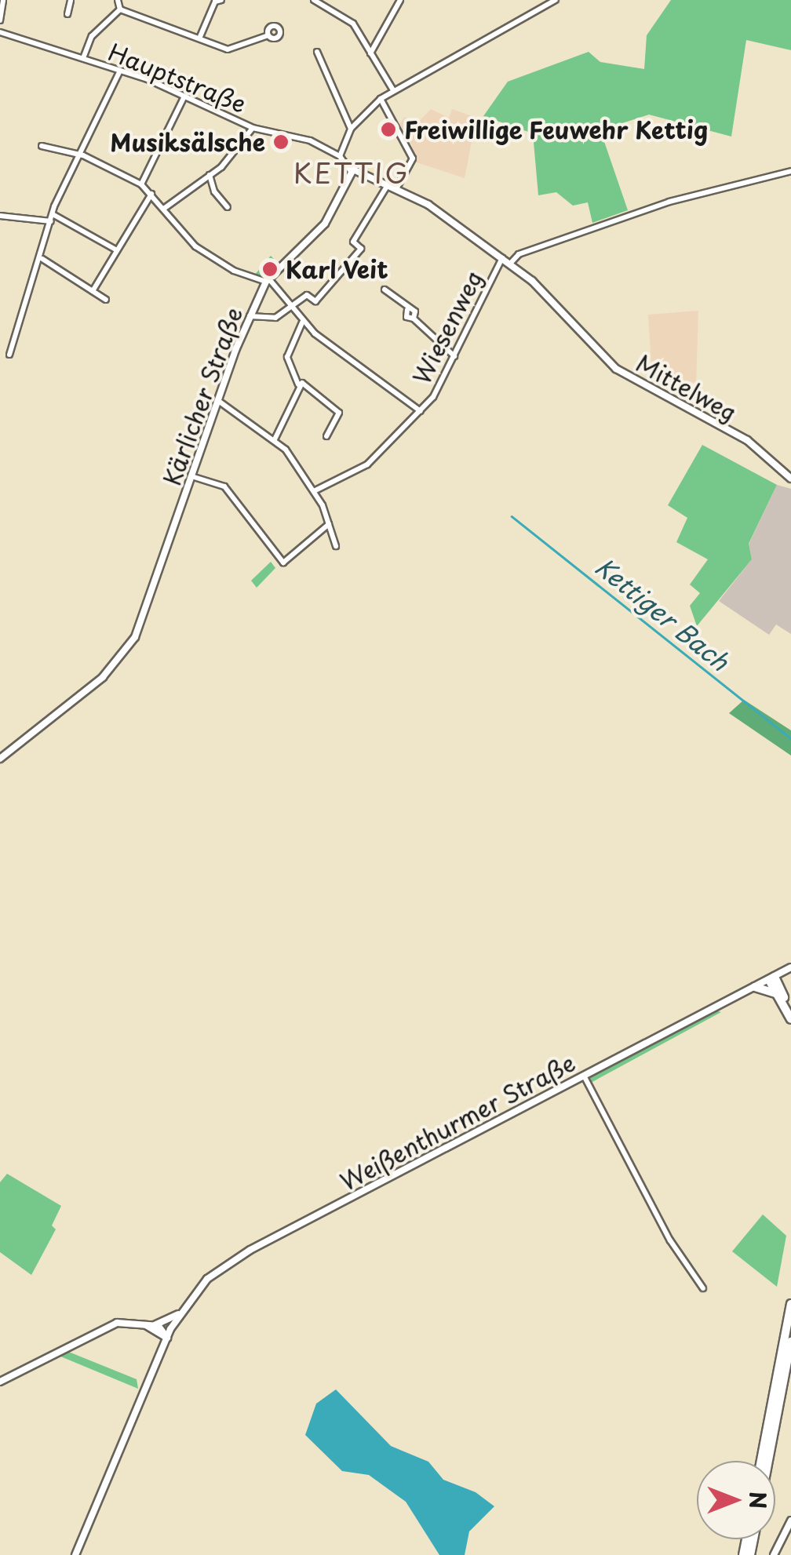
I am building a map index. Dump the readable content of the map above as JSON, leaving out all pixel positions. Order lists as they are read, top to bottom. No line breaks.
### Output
{"streets":{"street":["Hauptstraße","Wiesenweg","Mittelweg","Kärlicher Straße","Weißenthurmer Straße"]},"crossings":[["Wiesenweg","Mittelweg"]],"districts":["KETTIG"],"water":["Kettiger Bach"],"places":["Freiwillige Feuwehr Kettig","Musiksälsche","Karl Veit"],"north":"right"}
